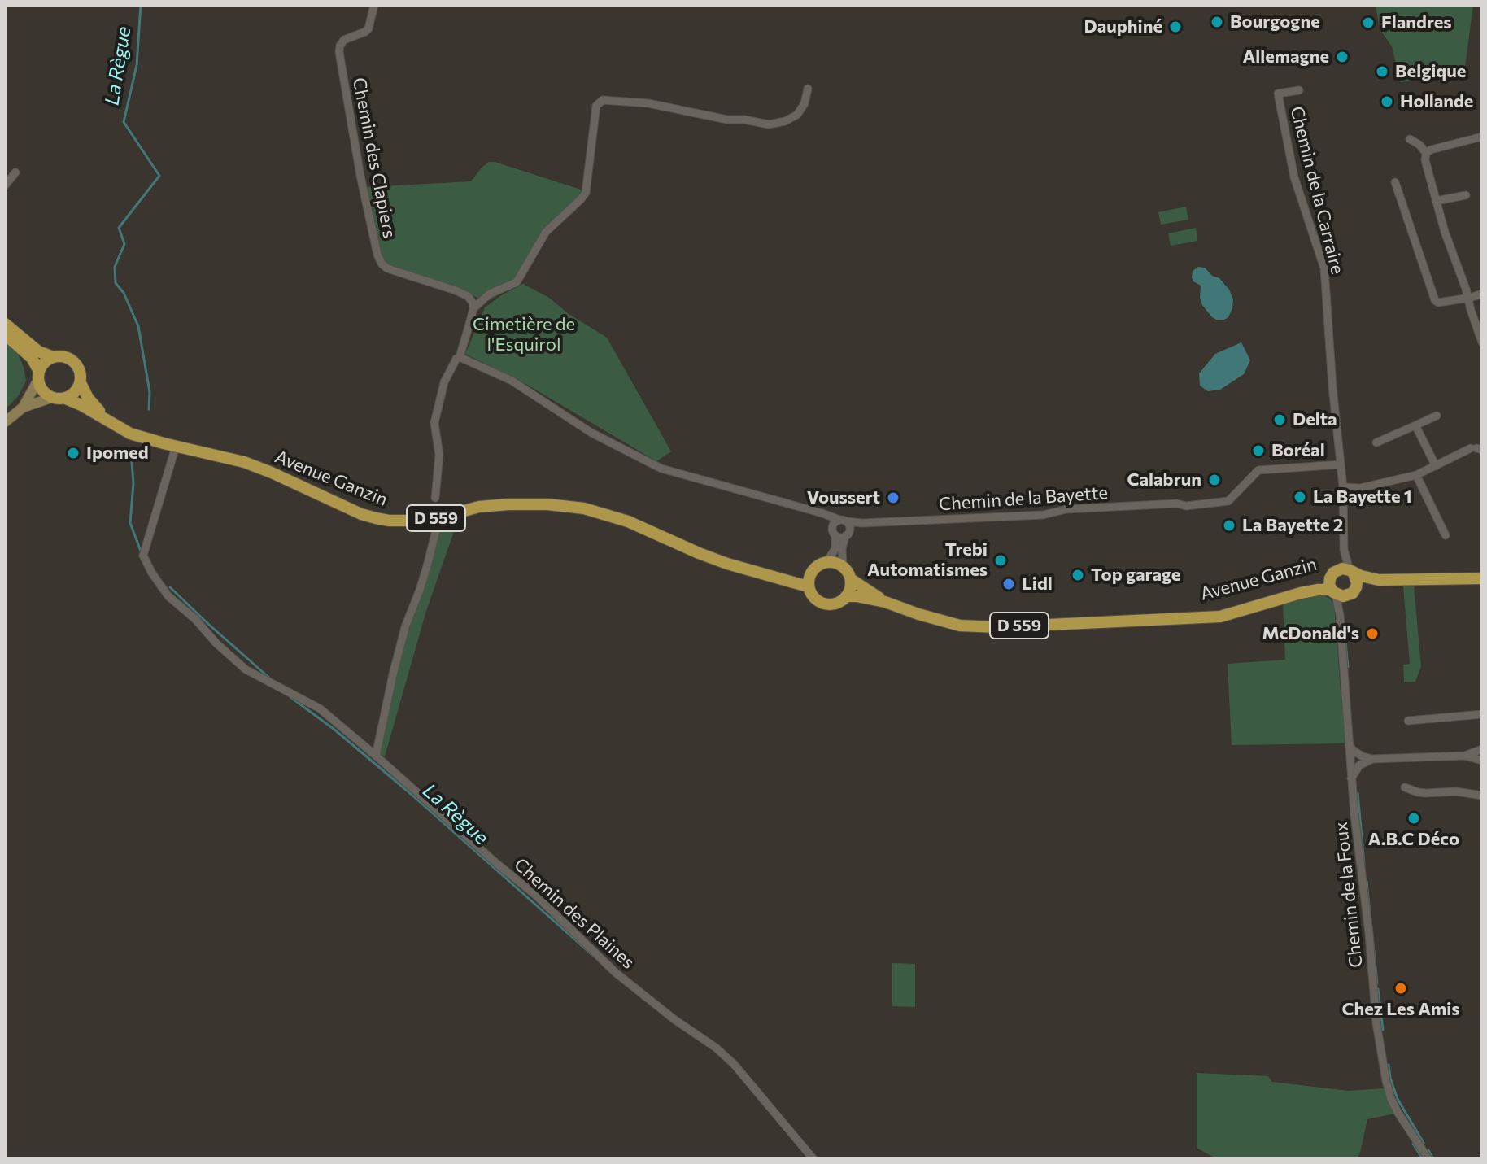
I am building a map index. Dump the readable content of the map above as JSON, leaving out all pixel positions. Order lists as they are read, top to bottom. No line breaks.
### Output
{"streets":{"main road":["Avenue Ganzin","D 559"],"street":["Chemin des Clapiers","Chemin de la Carraire","Chemin de la Bayette","Chemin de la Foux","Chemin des Plaines"]},"crossings":[["Chemin de la Carraire","Avenue Ganzin"],["Chemin de la Carraire","Chemin de la Bayette"],["Chemin de la Carraire","Chemin de la Foux"],["Avenue Ganzin","Chemin de la Foux"],["Avenue Ganzin","Chemin des Plaines"]],"water":["La Règue"],"parks":["Cimetière de l'Esquirol"],"places":["Bourgogne","Flandres","Dauphiné","Allemagne","Belgique","Hollande","Delta","Boréal","Ipomed","Calabrun","La Bayette 1","Voussert","La Bayette 2","Trebi Automatismes","Top garage","Lidl","McDonald's","A.B.C Déco","Chez Les Amis"]}
